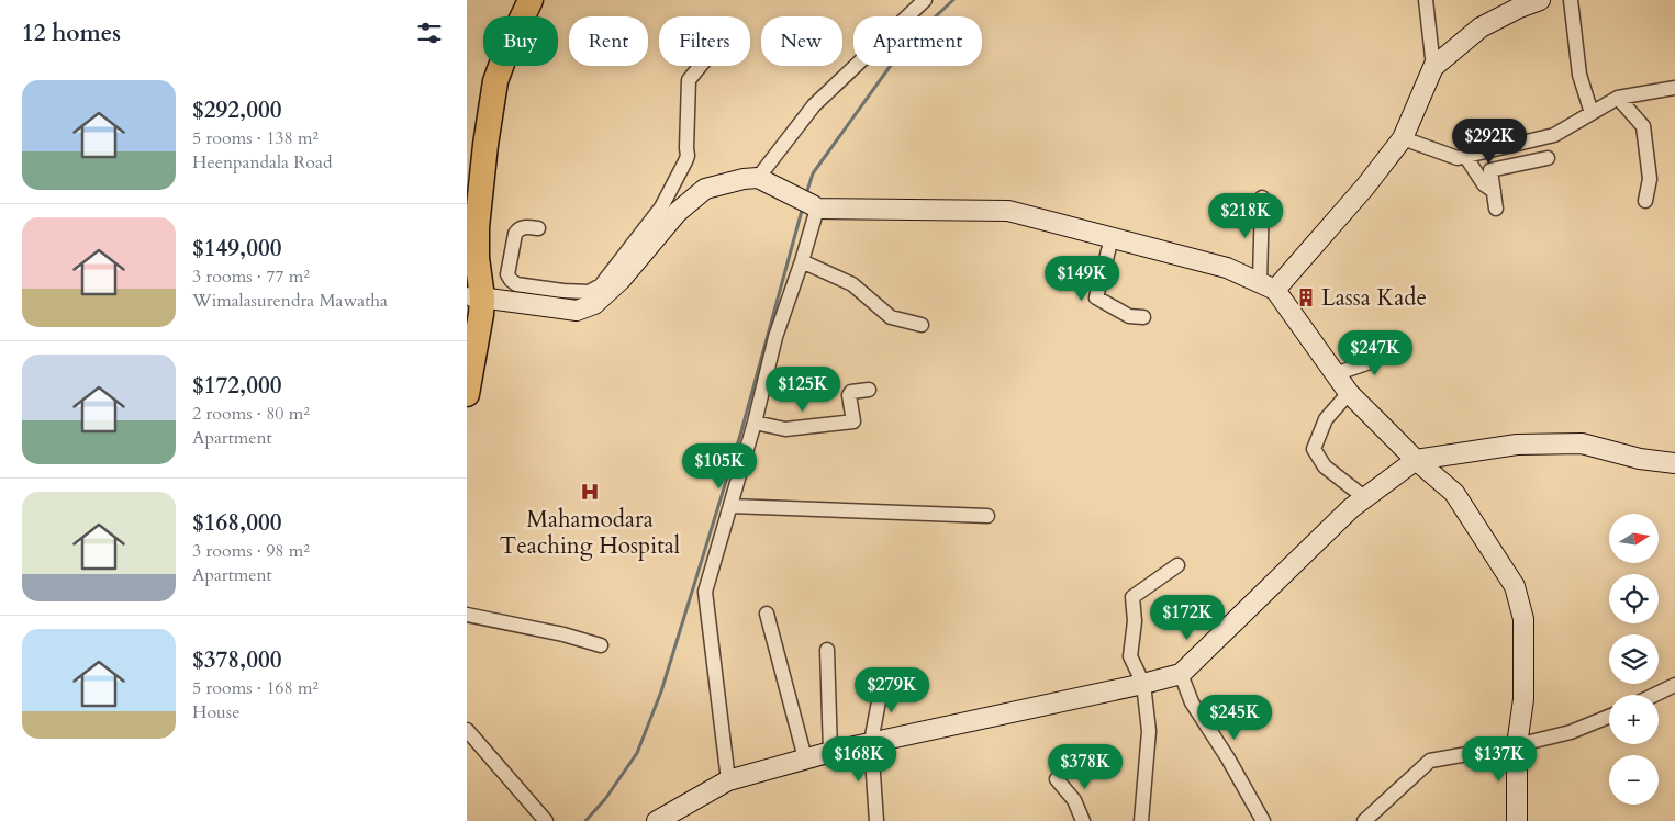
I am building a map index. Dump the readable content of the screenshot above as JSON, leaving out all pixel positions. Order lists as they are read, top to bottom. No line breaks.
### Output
{"places":{"building":["Lassa Kade"],"hospital":["Mahamodara Teaching Hospital"]},"north":"right","page":{"heading":"12 homes","chip":["Buy","Rent","Filters","New","Apartment"],"list":[{"name":"$292,000","note":"5 rooms · 138 m² · Heenpandala Road"},{"name":"$149,000","note":"3 rooms · 77 m² · Wimalasurendra Mawatha"},{"name":"$172,000","note":"2 rooms · 80 m² · Apartment"},{"name":"$168,000","note":"3 rooms · 98 m² · Apartment"},{"name":"$378,000","note":"5 rooms · 168 m² · House"}],"price":["$292K","$218K","$149K","$247K","$125K","$105K","$172K","$279K","$245K","$168K","$137K","$378K"],"map_buttons":["+","−"]}}
